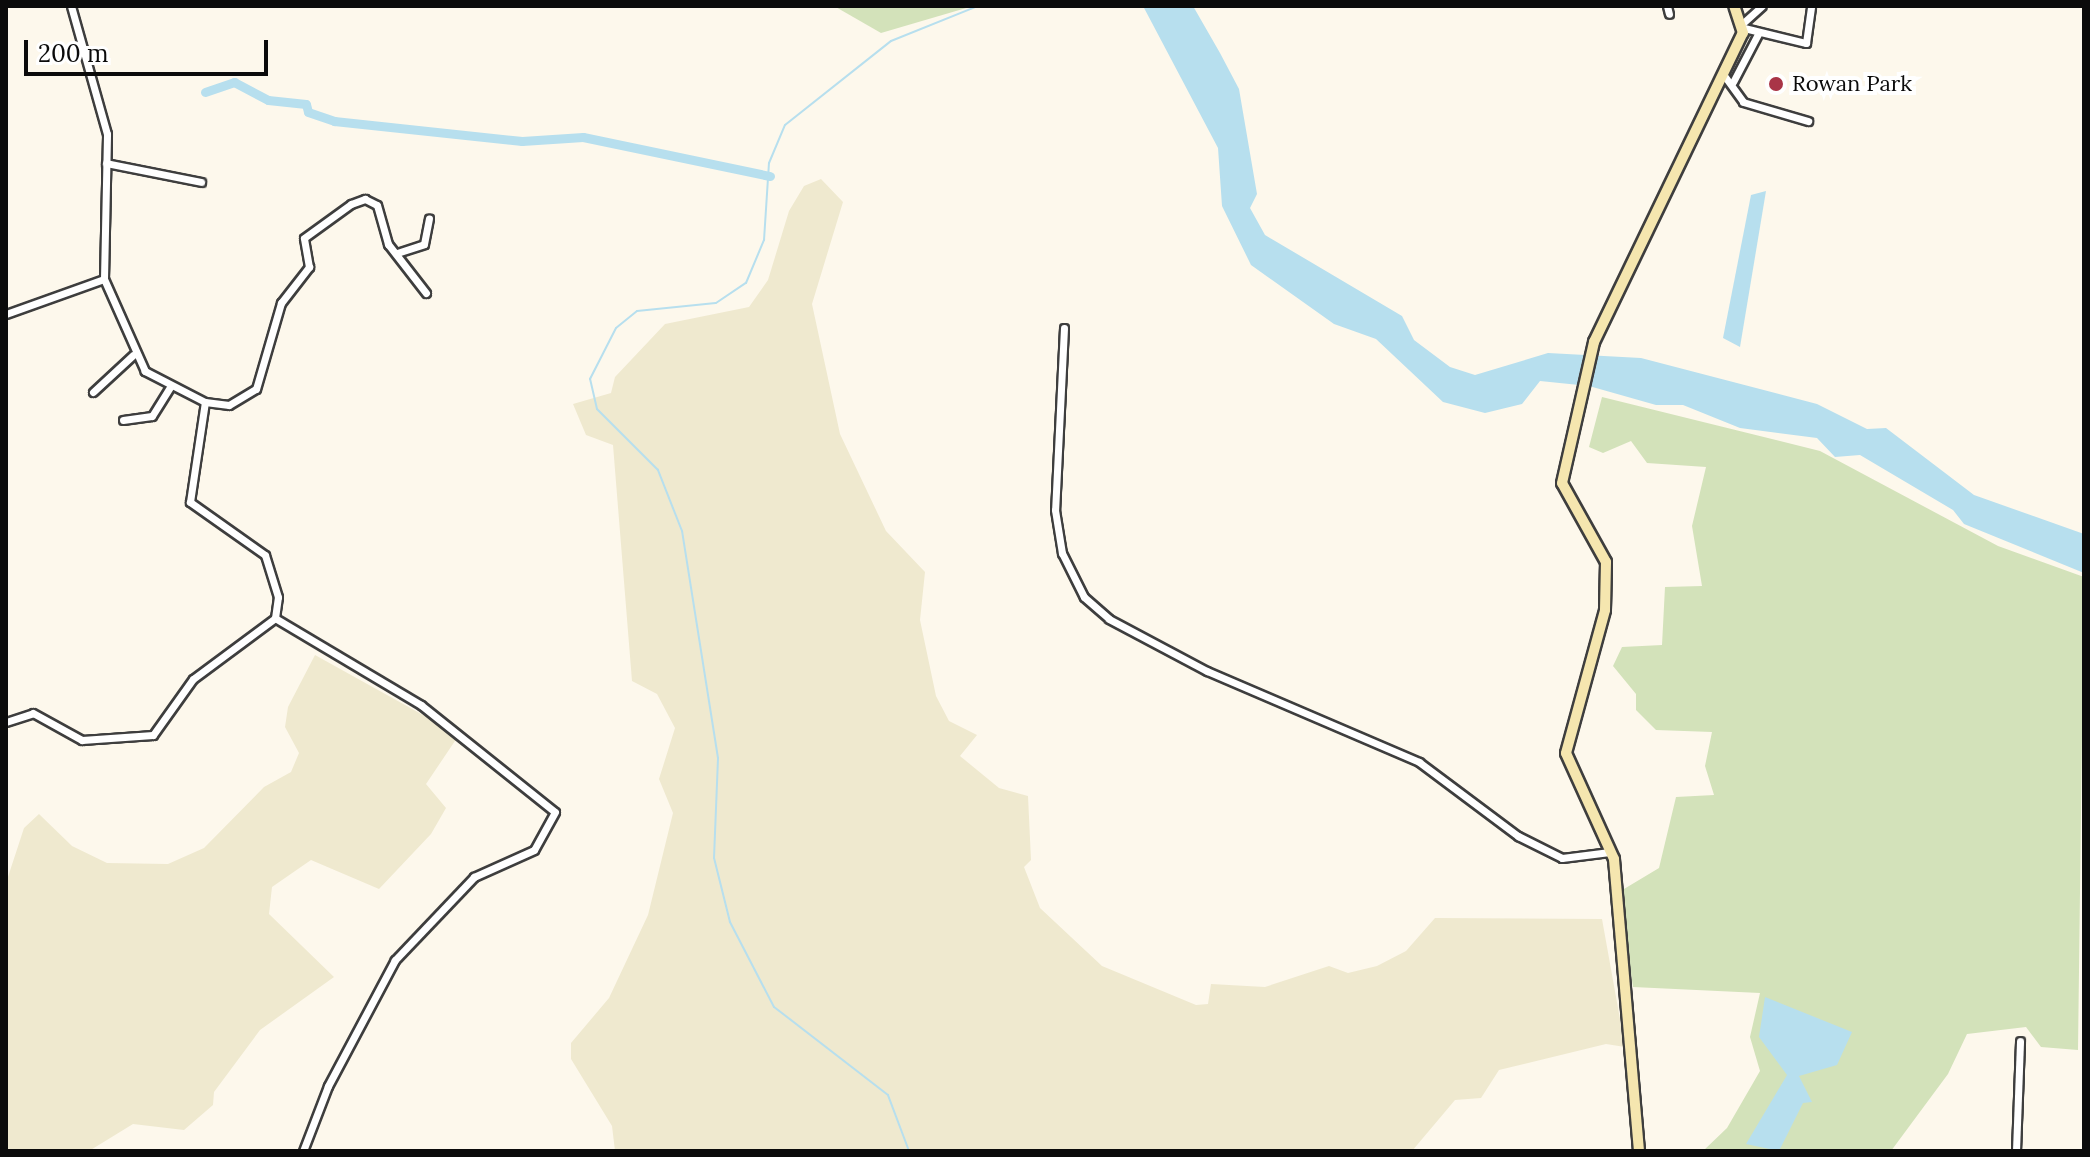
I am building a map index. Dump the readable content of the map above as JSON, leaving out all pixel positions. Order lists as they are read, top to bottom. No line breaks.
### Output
{"places":["Rowan Park"],"scale_bar":"200 m"}
